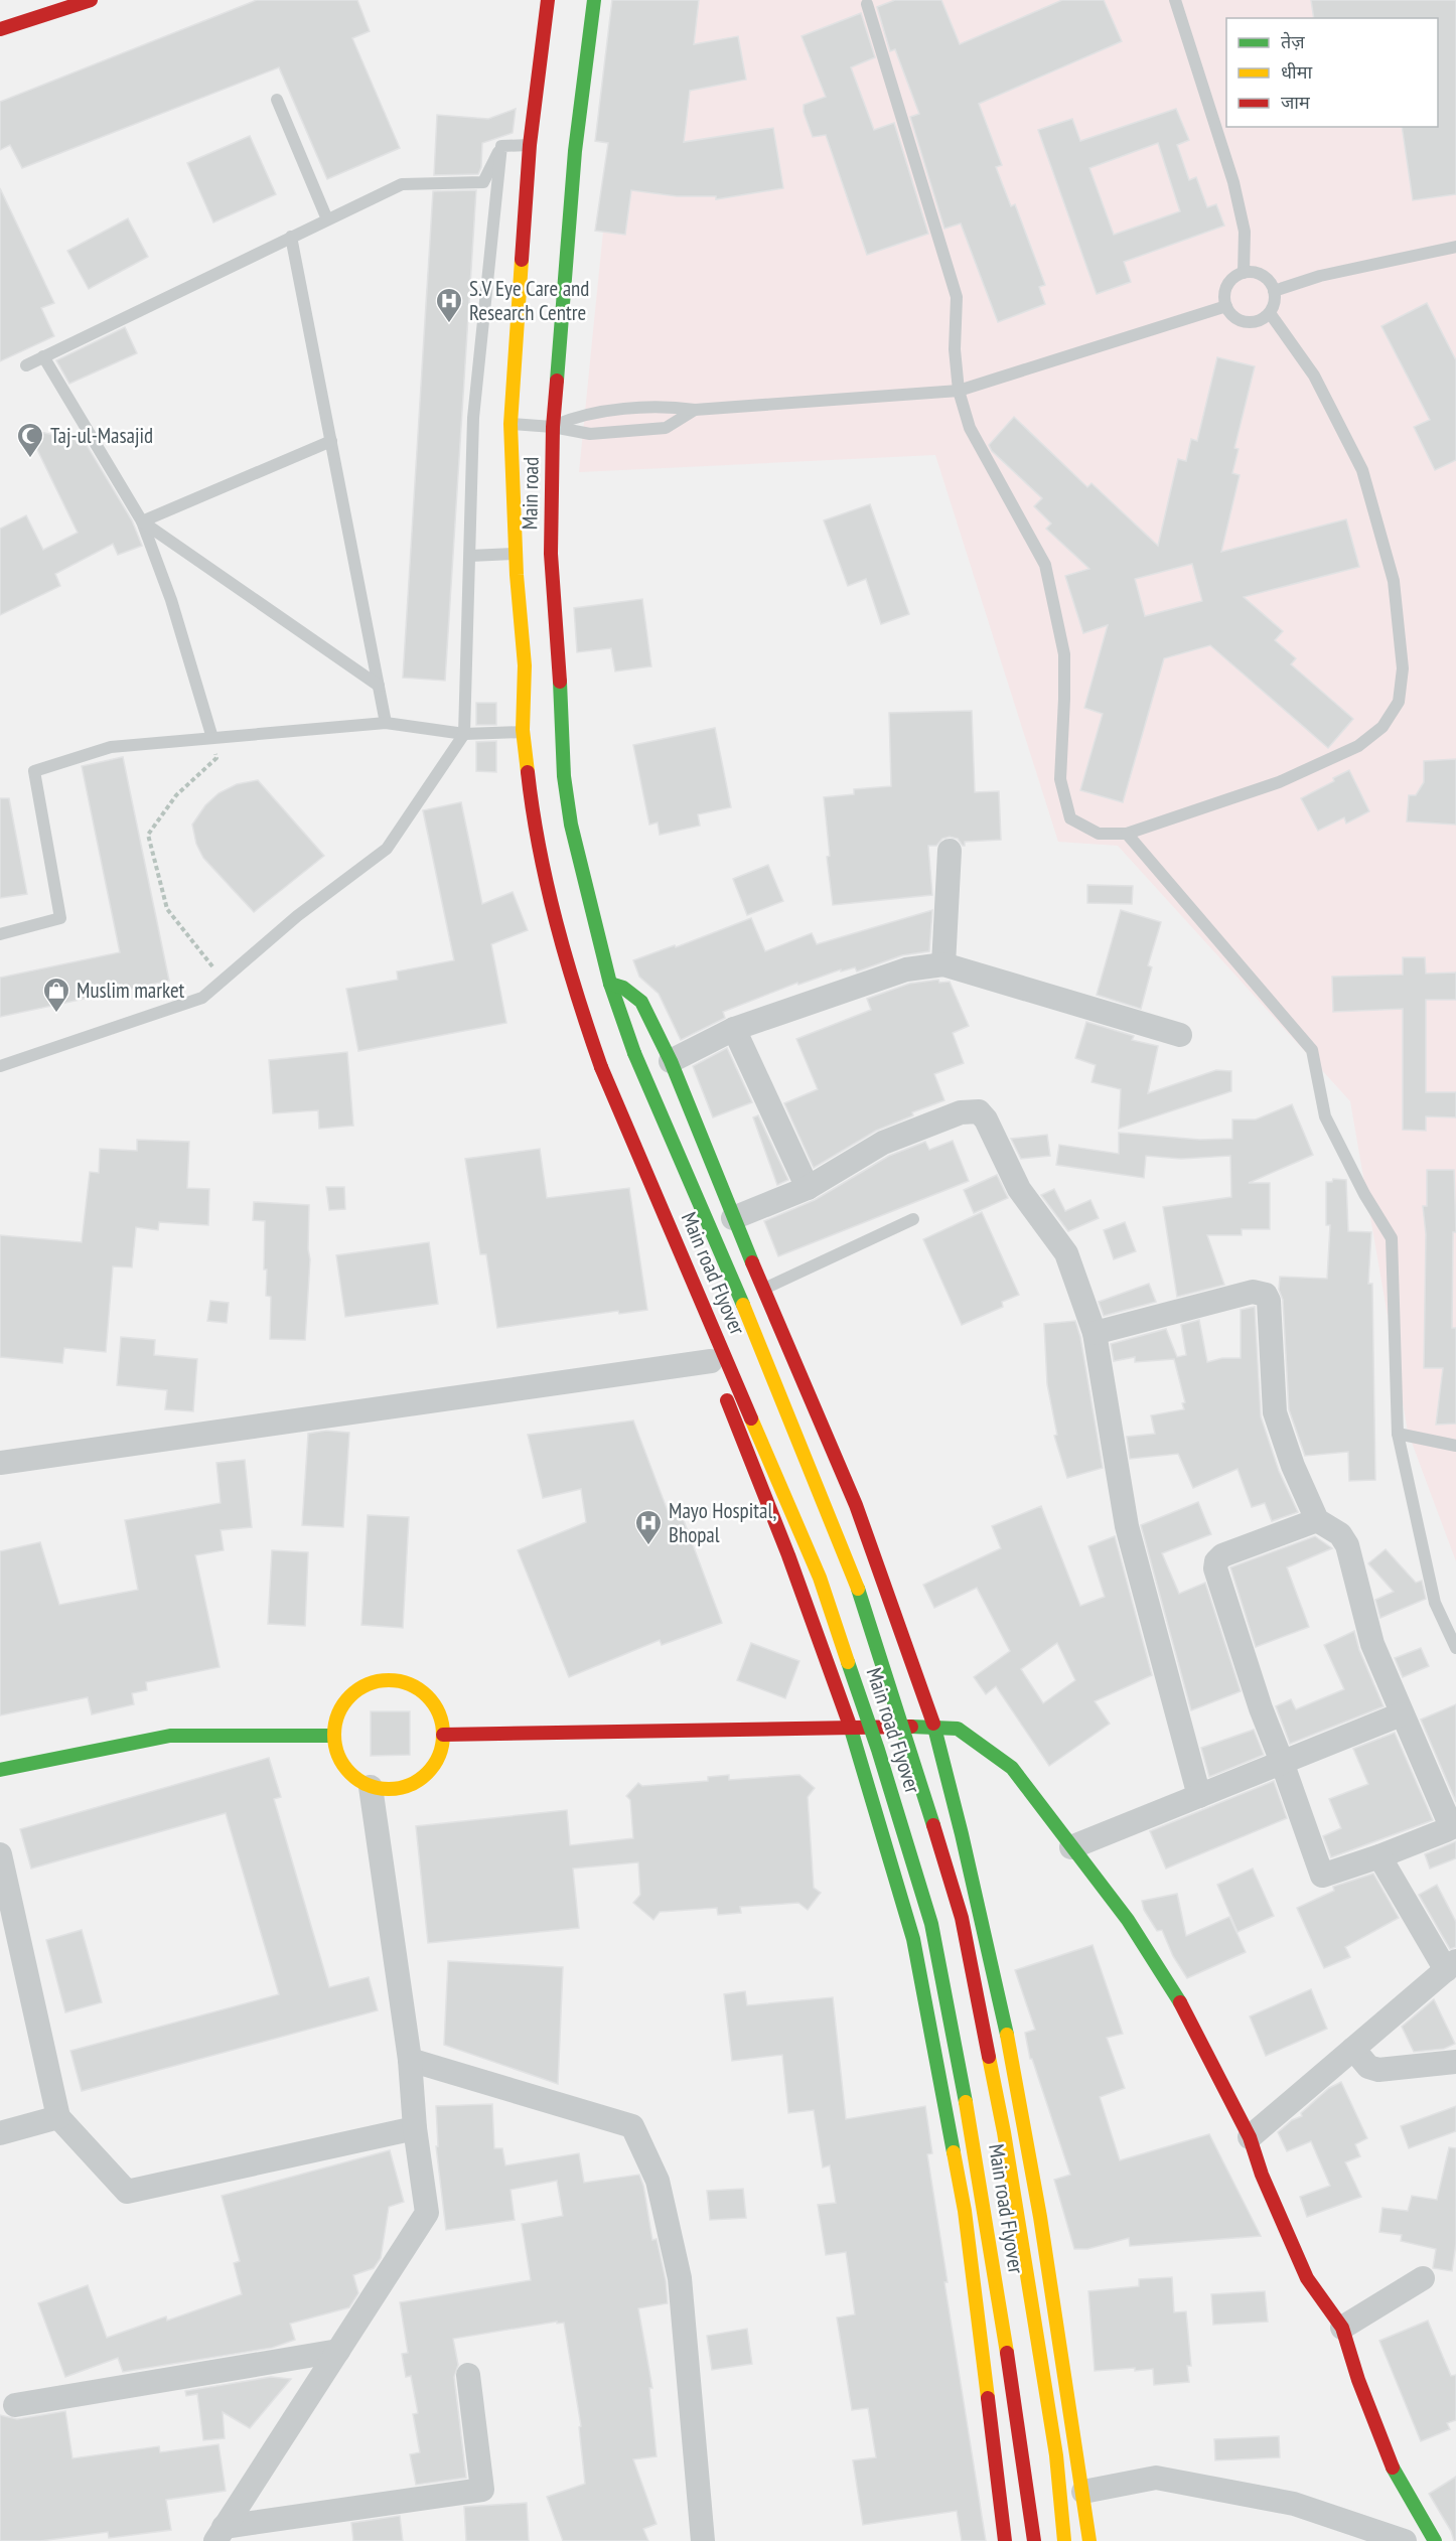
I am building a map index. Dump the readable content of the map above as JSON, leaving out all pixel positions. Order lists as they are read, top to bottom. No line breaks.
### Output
{"streets":{"main road":["Main road","Main road Flyover"]},"crossings":[["Main road","Main road Flyover"]],"places":{"hospital":["S.V Eye Care and Research Centre","Mayo Hospital, Bhopal"],"mosque":["Taj-ul-Masajid"],"shop":["Muslim market"]},"legend":["तेज़","धीमा","जाम"]}
